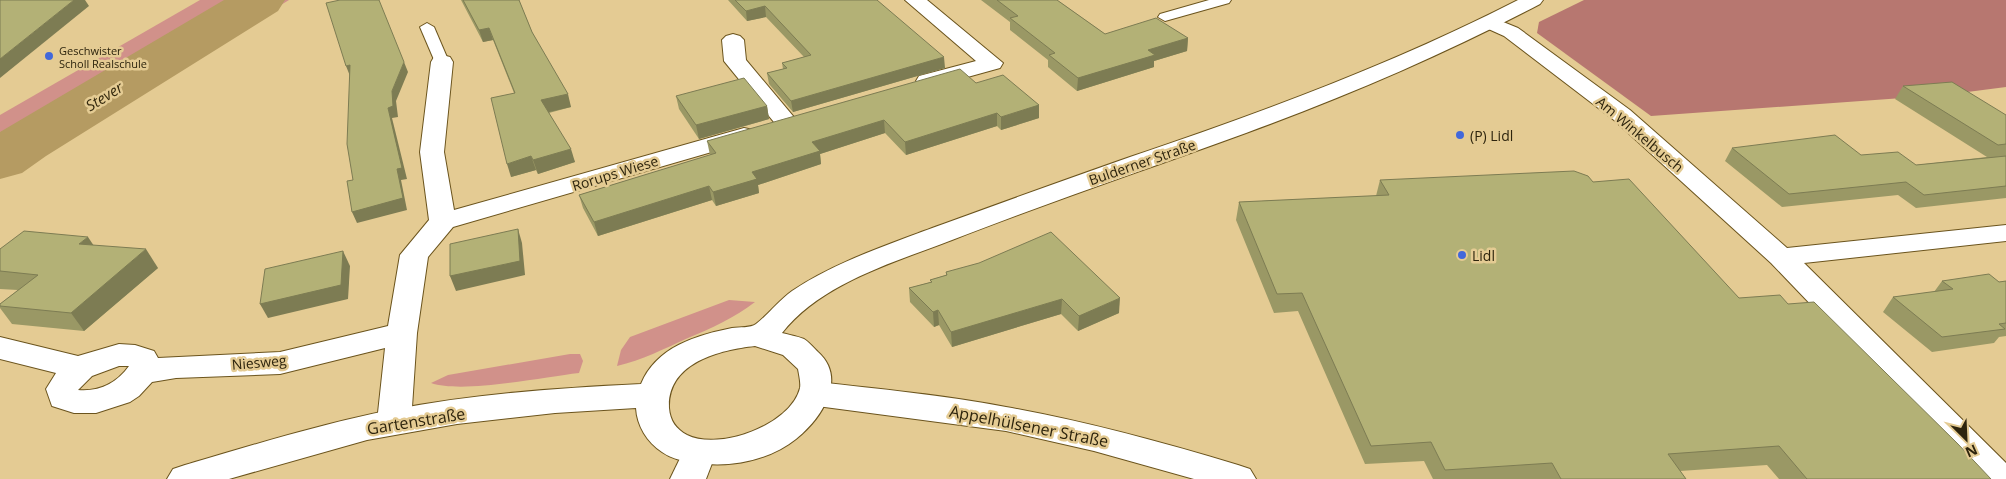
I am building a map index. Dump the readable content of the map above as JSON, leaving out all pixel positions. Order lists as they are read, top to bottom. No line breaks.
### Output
{"streets":{"street":["Am Winkelbusch","Bulderner Straße","Rorups Wiese","Niesweg","Gartenstraße","Appelhülsener Straße"]},"crossings":[["Am Winkelbusch","Bulderner Straße"],["Bulderner Straße","Gartenstraße"],["Bulderner Straße","Appelhülsener Straße"],["Gartenstraße","Appelhülsener Straße"]],"water":["Stever"],"places":["Geschwister Scholl Realschule","(P) Lidl","Lidl"],"north":"bottom right"}
